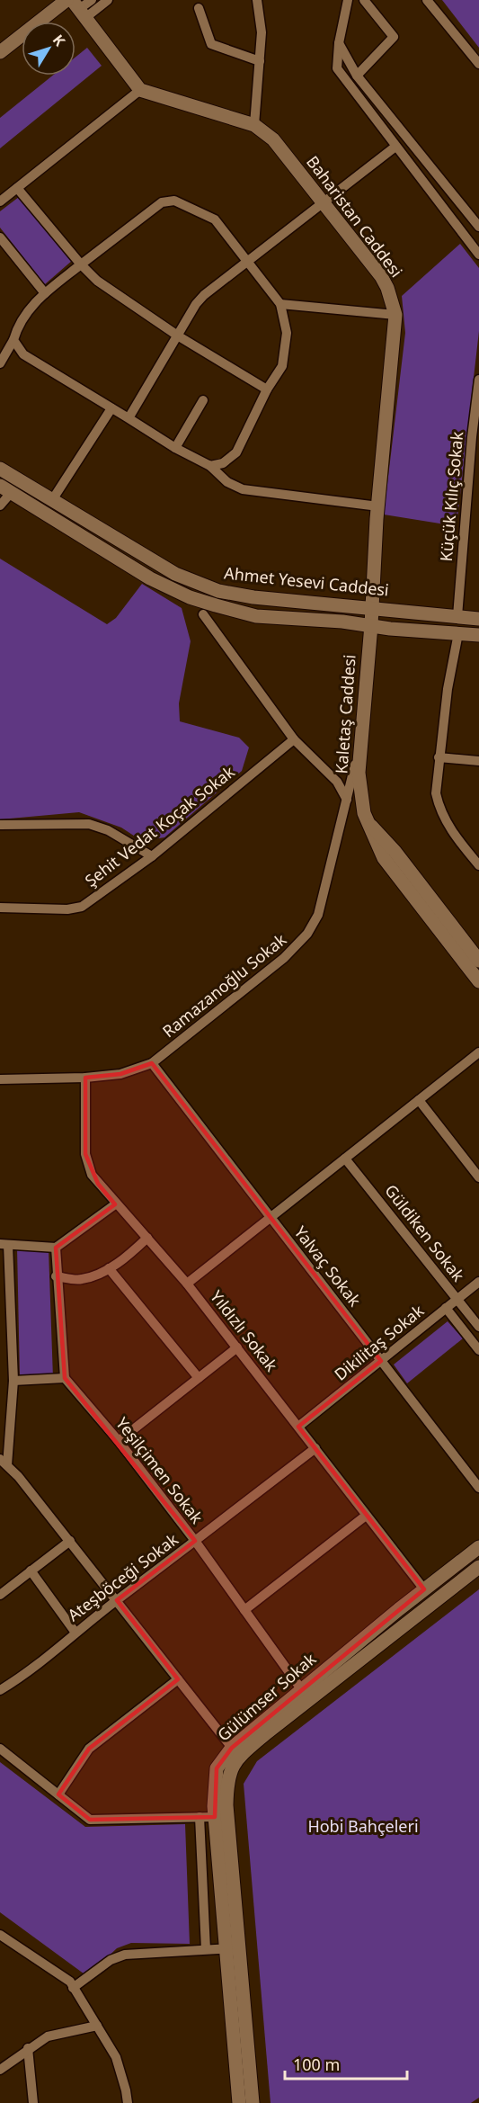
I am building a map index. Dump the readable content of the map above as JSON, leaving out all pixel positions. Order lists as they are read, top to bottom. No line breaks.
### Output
{"streets":{"street":["Baharistan Caddesi","Küçük Kılıç Sokak","Ahmet Yesevi Caddesi","Kaletaş Caddesi","Şehit Vedat Koçak Sokak","Ramazanoğlu Sokak","Güldiken Sokak","Yalvaç Sokak","Yıldızlı Sokak","Dikilitaş Sokak","Yeşilçimen Sokak","Ateşböceği Sokak","Gülümser Sokak"]},"crossings":[["Baharistan Caddesi","Ahmet Yesevi Caddesi"],["Baharistan Caddesi","Kaletaş Caddesi"],["Küçük Kılıç Sokak","Ahmet Yesevi Caddesi"],["Ahmet Yesevi Caddesi","Kaletaş Caddesi"],["Kaletaş Caddesi","Ramazanoğlu Sokak"],["Ramazanoğlu Sokak","Yalvaç Sokak"],["Ramazanoğlu Sokak","Yıldızlı Sokak"],["Güldiken Sokak","Dikilitaş Sokak"],["Yalvaç Sokak","Dikilitaş Sokak"],["Yıldızlı Sokak","Dikilitaş Sokak"],["Yıldızlı Sokak","Ateşböceği Sokak"],["Yıldızlı Sokak","Gülümser Sokak"],["Yeşilçimen Sokak","Ateşböceği Sokak"],["Yeşilçimen Sokak","Gülümser Sokak"]],"parks":["Hobi Bahçeleri"],"scale_bar":"100 m","north":"top right"}
